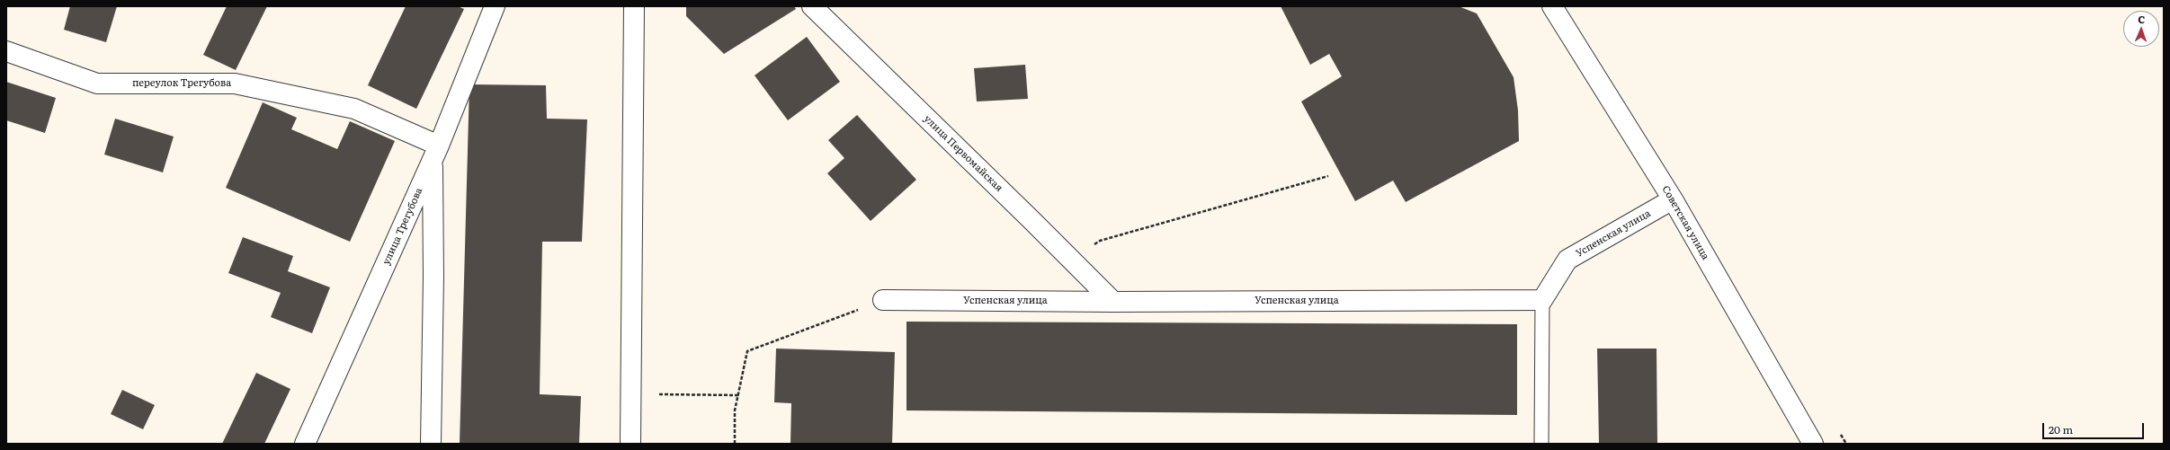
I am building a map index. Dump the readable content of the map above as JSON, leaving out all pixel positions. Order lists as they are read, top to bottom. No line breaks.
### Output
{"streets":{"street":["переулок Трегубова","улица Первомайская","Советская улица","улица Трегубова","Успенская улица"]},"crossings":[["переулок Трегубова","улица Трегубова"],["улица Первомайская","Успенская улица"],["Советская улица","Успенская улица"]],"scale_bar":"20 m","north":"top"}
